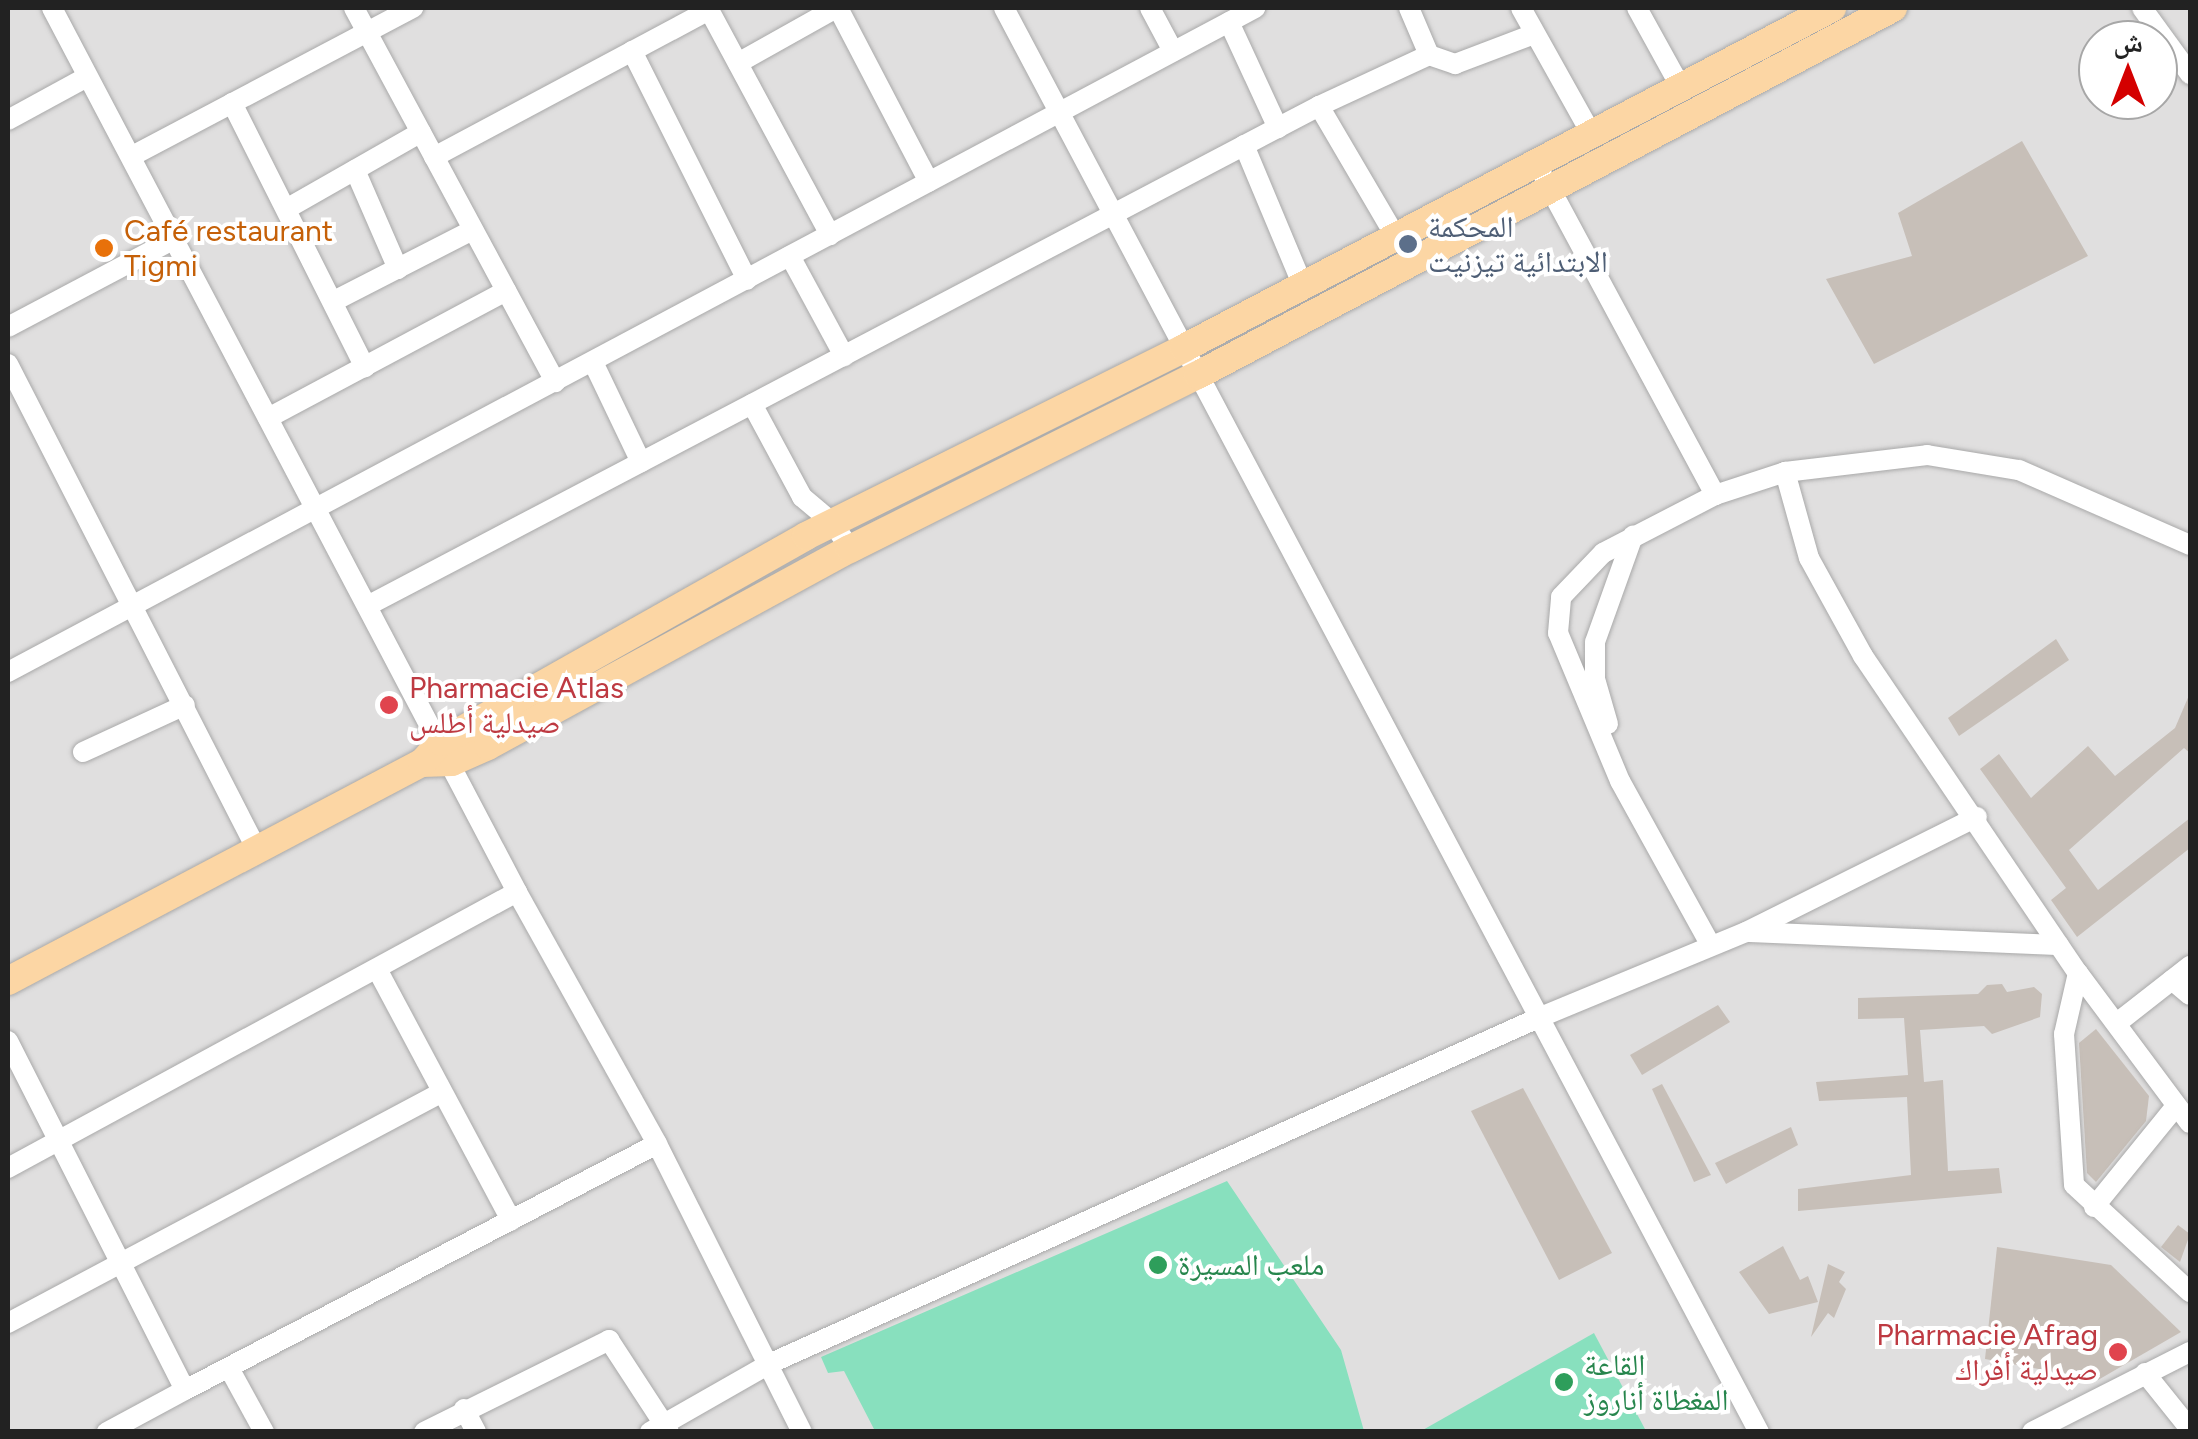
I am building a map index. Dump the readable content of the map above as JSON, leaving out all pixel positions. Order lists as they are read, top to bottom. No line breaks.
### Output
{"places":["المحكمة الابتدائية تيزنيت","Café restaurant Tigmi","Pharmacie Atlas صيدلية أطلس","ملعب المسيرة","Pharmacie Afrag صيدلية أفراك","القاعة المغطاة أناروز"],"north":"top"}
